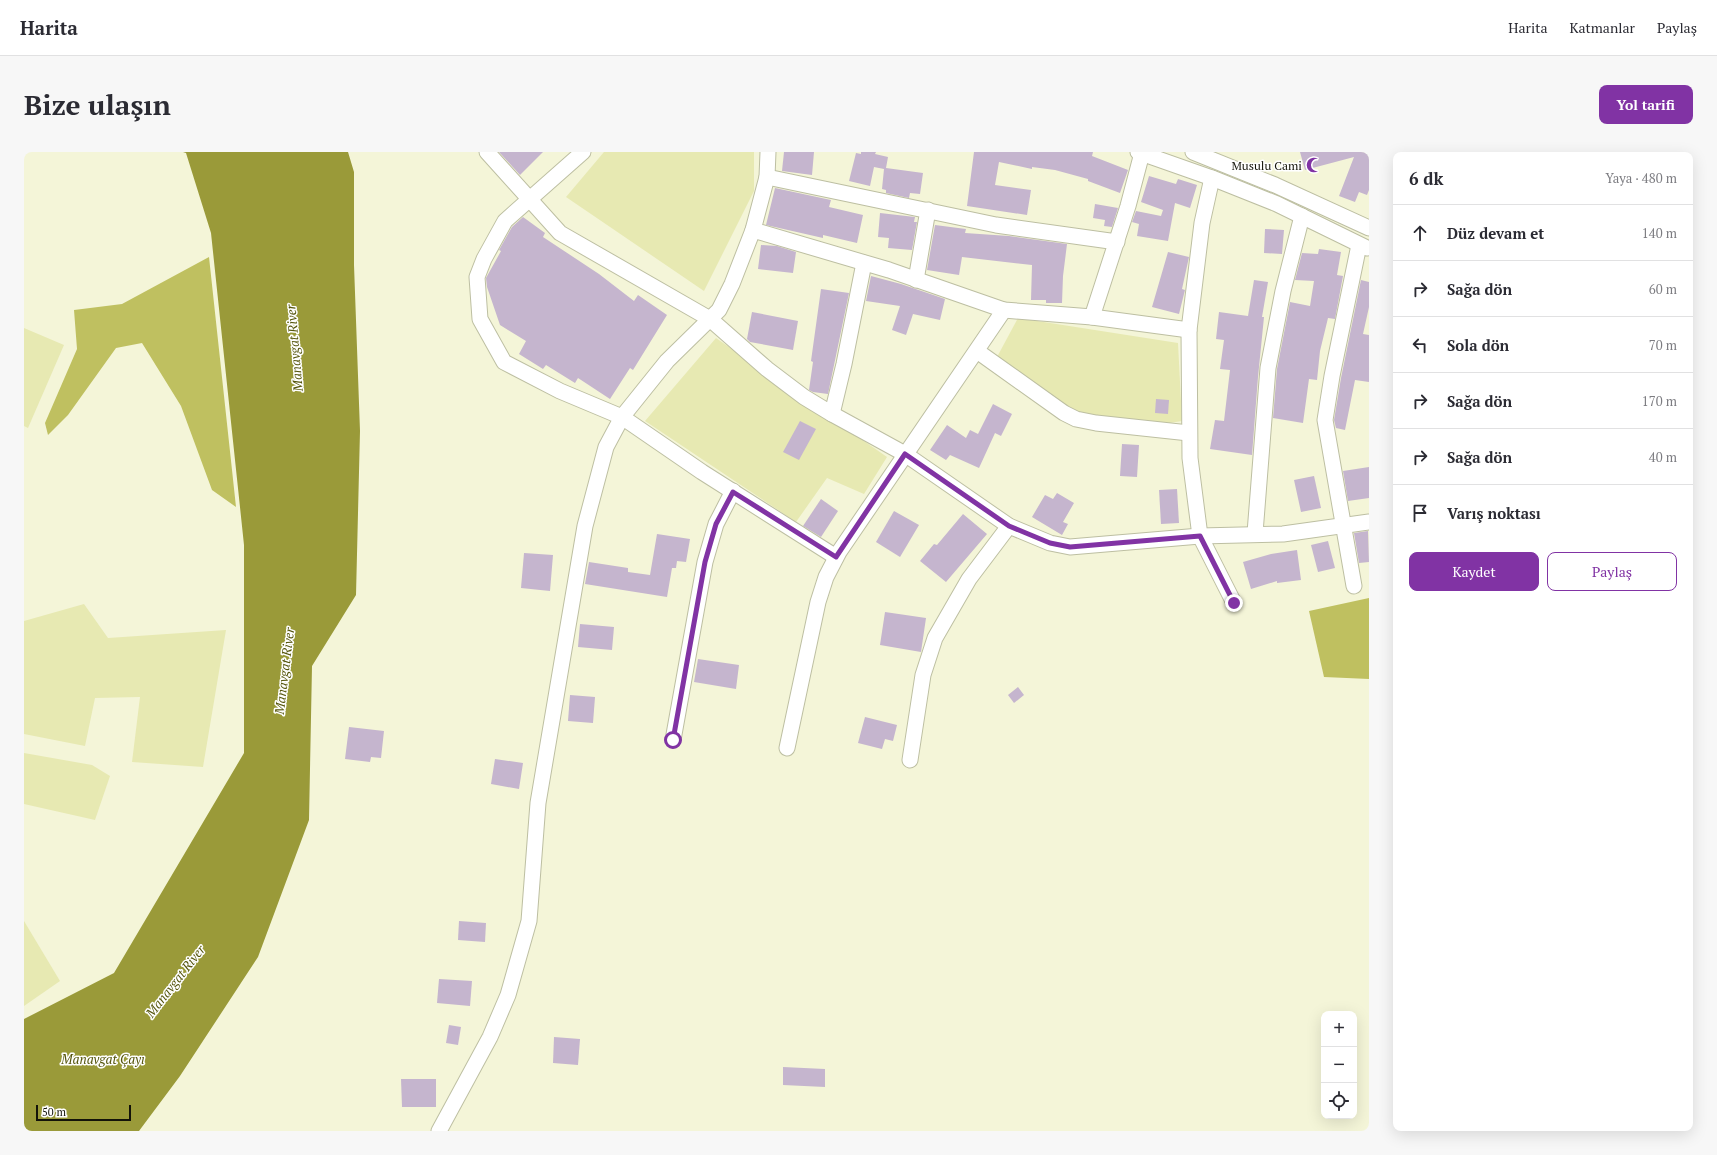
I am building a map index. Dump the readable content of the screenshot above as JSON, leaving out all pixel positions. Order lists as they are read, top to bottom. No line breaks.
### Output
{"water":["Manavgat River","Manavgat Çayı"],"places":{"mosque":["Musulu Cami"]},"scale_bar":"50 m","page":{"header":"Harita","nav":["Harita","Katmanlar","Paylaş"],"buttons":["Yol tarifi",["Kaydet","Paylaş"]],"title":"Bize ulaşın","heading":["6 dk","Yaya · 480 m"],"list":[["Düz devam et","140 m"],["Sağa dön","60 m"],["Sola dön","70 m"],["Sağa dön","170 m"],["Sağa dön","40 m"],"Varış noktası"],"map_buttons":["+","−"],"scale":"50 m"}}
